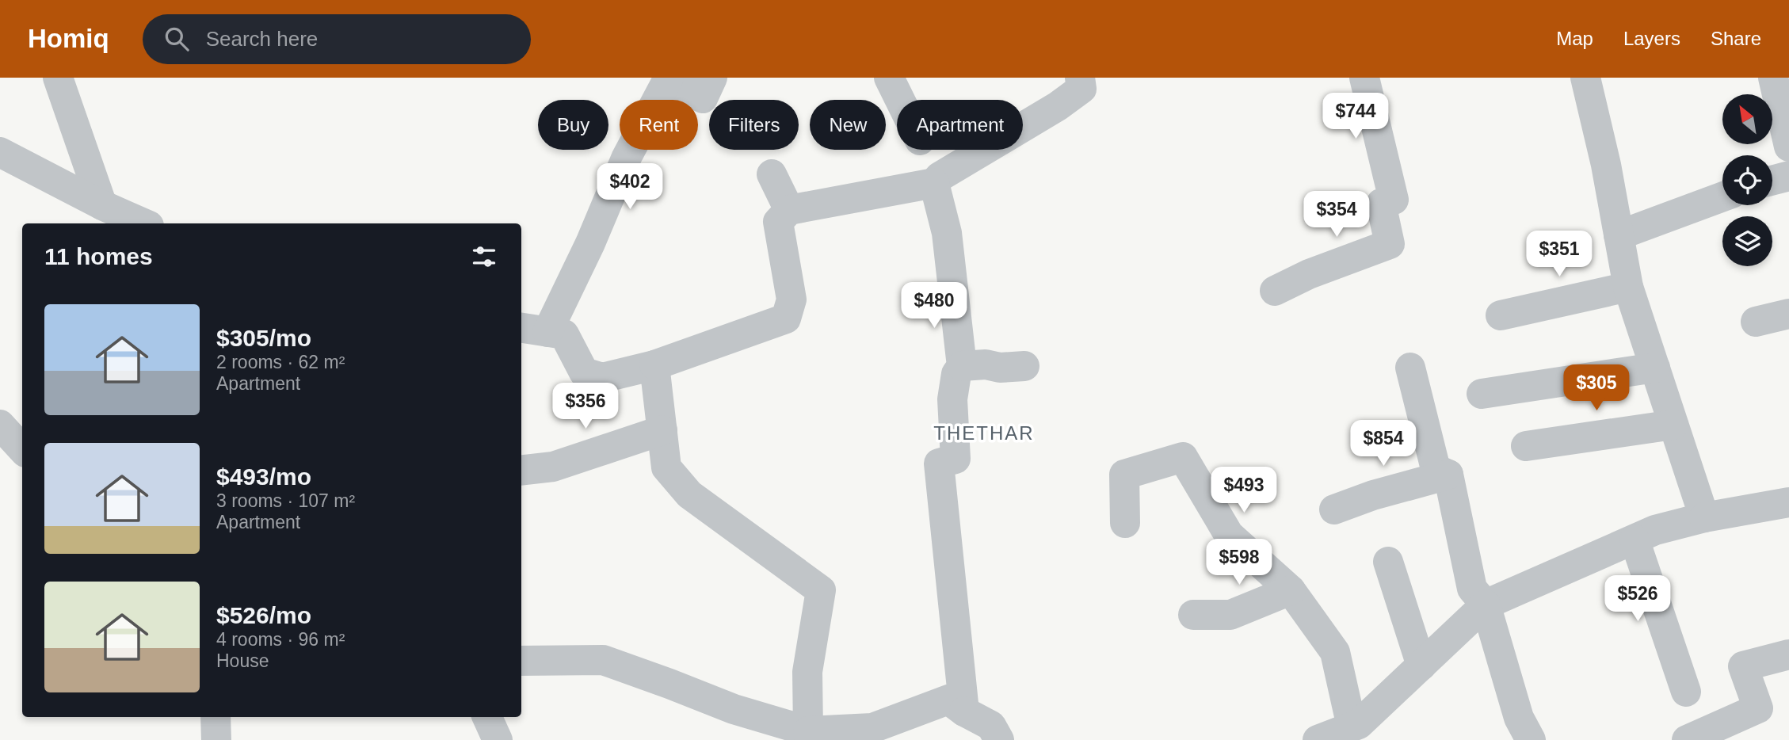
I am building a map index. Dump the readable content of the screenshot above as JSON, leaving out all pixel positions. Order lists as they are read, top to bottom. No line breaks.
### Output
{"districts":["THETHAR"],"north":"top left","page":{"header":"Homiq","search":"Search here","nav":["Map","Layers","Share"],"price":["$744","$402","$354","$351","$480","$305","$356","$854","$493","$598","$526"],"chip":["Buy","Rent","Filters","New","Apartment"],"heading":"11 homes","list":[{"name":"$305/mo","note":"2 rooms · 62 m² · Apartment"},{"name":"$493/mo","note":"3 rooms · 107 m² · Apartment"},{"name":"$526/mo","note":"4 rooms · 96 m² · House"}]}}
